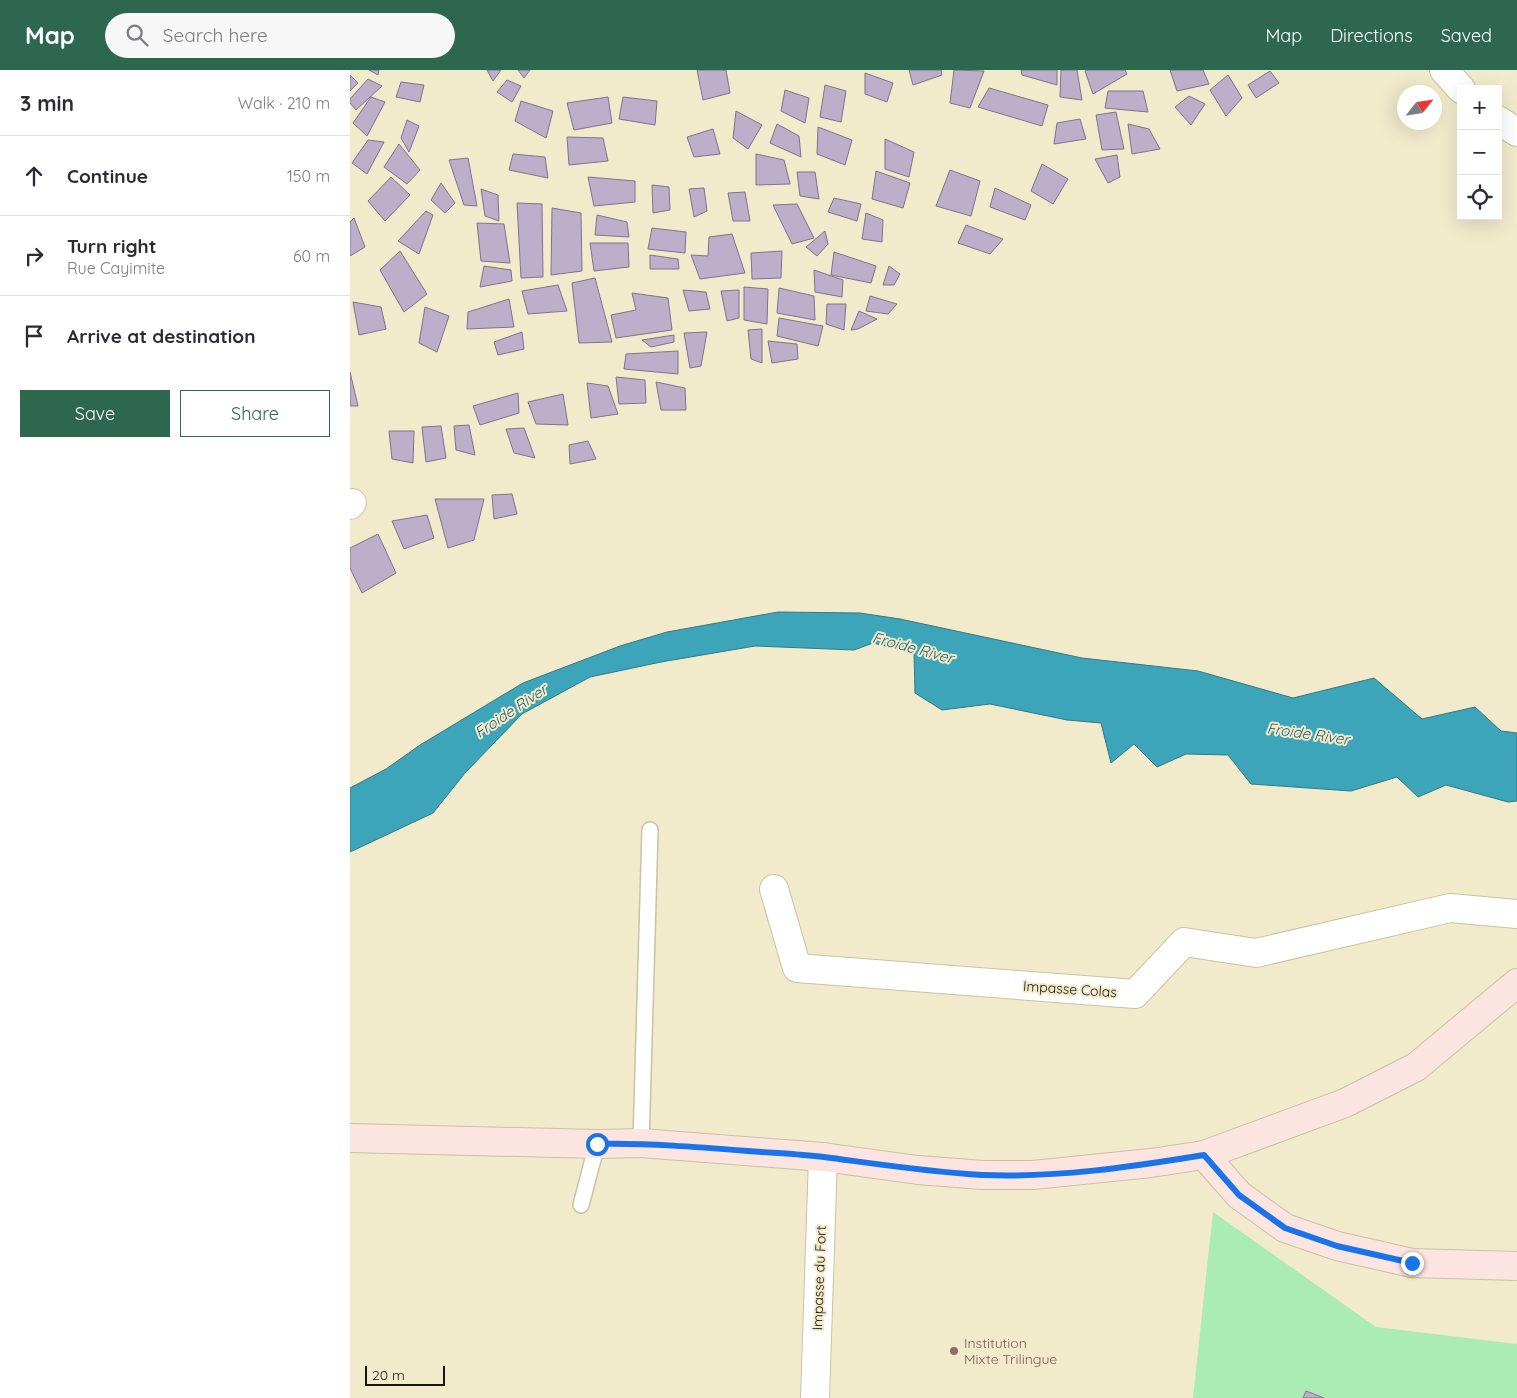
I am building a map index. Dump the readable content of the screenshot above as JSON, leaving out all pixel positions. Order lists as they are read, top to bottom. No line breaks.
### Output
{"streets":{"street":["Impasse Colas","Impasse du Fort"]},"water":["Froide River"],"places":["Institution Mixte Trilingue"],"scale_bar":"20 m","north":"top right","page":{"header":"Map","search":"Search here","nav":["Map","Directions","Saved"],"heading":["3 min","Walk · 210 m"],"map_buttons":["+","−"],"list":[["Continue","150 m"],["Turn right","Rue Cayimite","60 m"],"Arrive at destination"],"buttons":["Save","Share"],"scale":"20 m"}}
